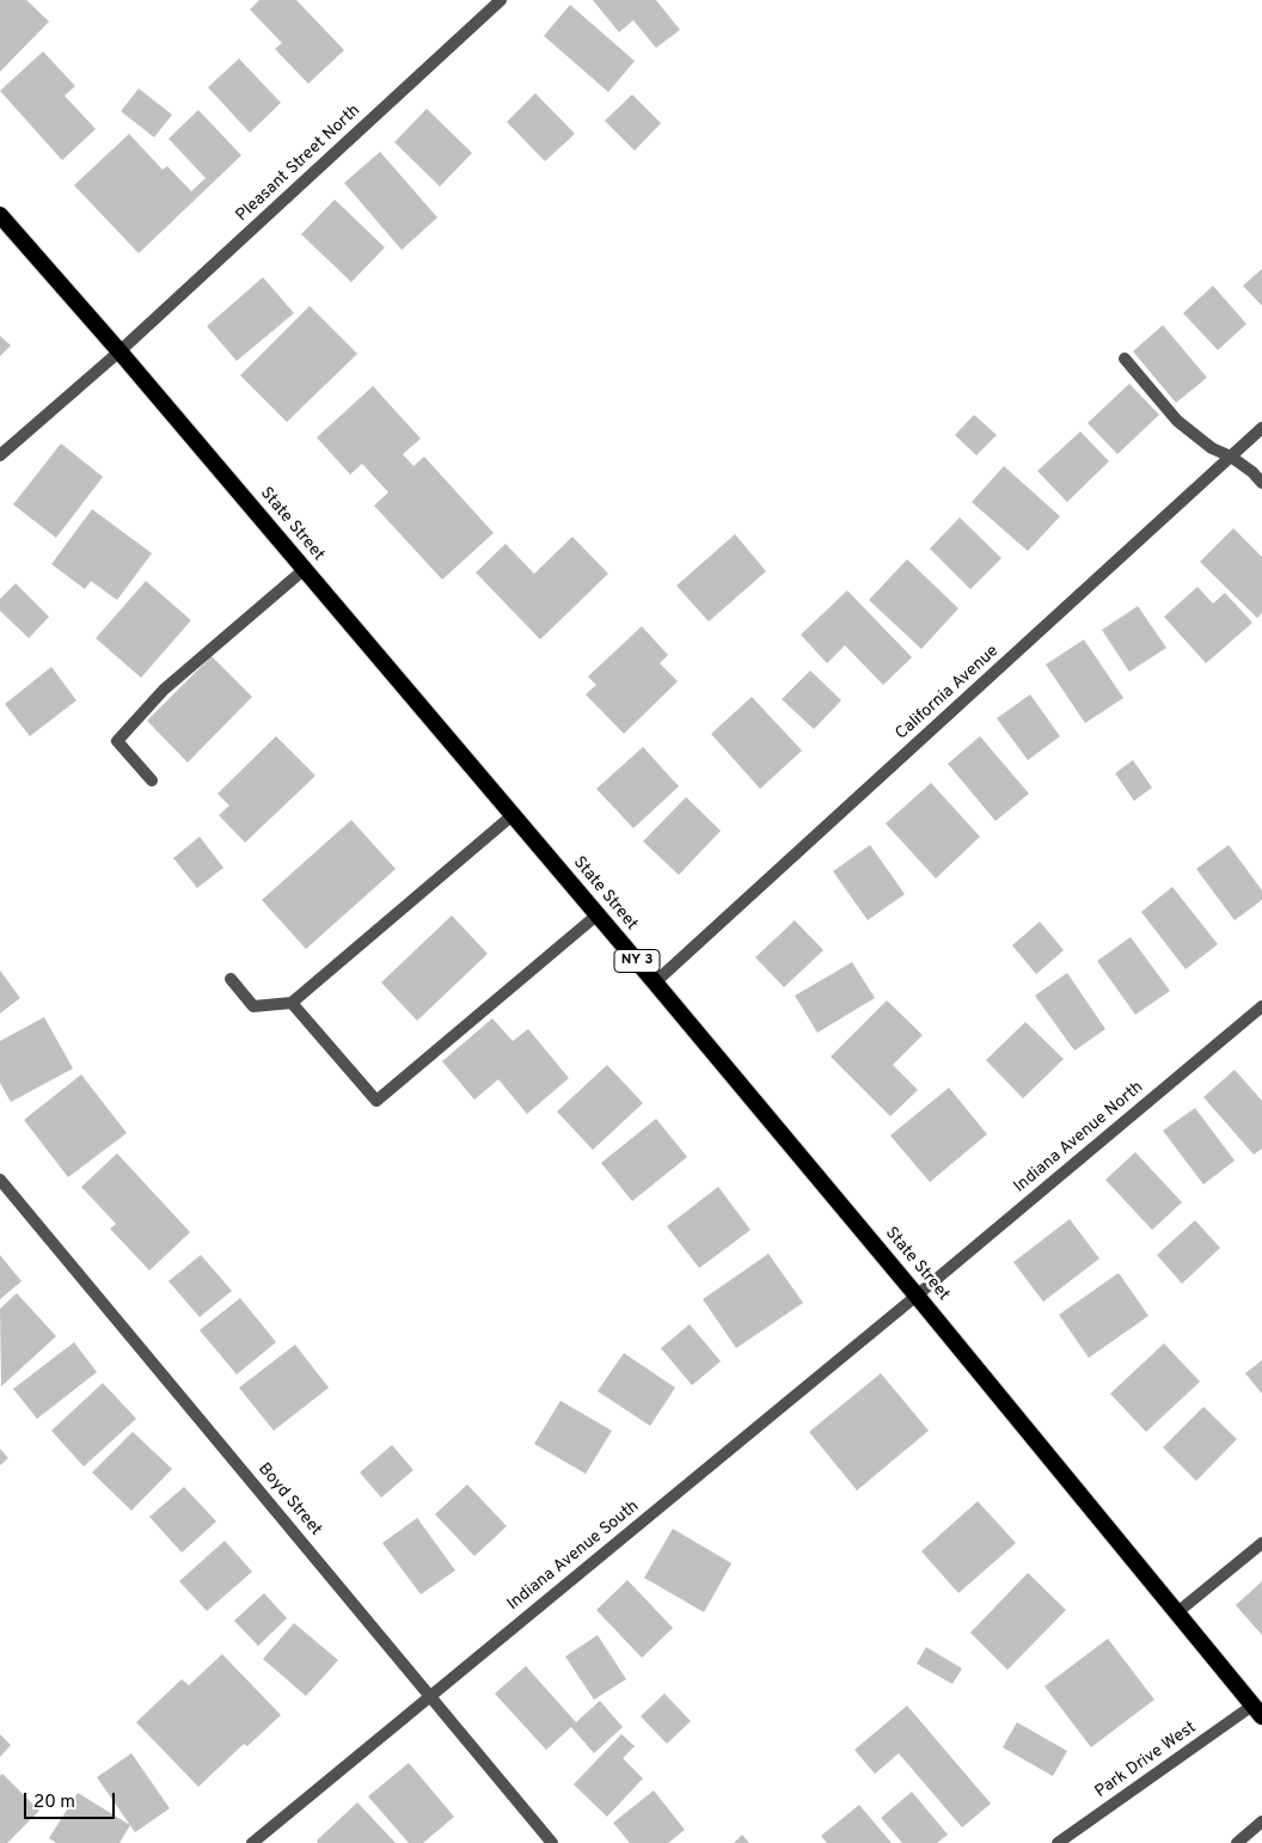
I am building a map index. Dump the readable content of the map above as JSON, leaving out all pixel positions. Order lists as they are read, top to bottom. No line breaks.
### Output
{"streets":{"highway":["State Street","NY 3"],"street":["Pleasant Street North","California Avenue","Indiana Avenue North","Boyd Street","Indiana Avenue South","Park Drive West"]},"crossings":[["Pleasant Street North","State Street"],["State Street","California Avenue"],["State Street","Indiana Avenue North"],["State Street","Indiana Avenue South"],["State Street","Park Drive West"],["Indiana Avenue North","Indiana Avenue South"],["Boyd Street","Indiana Avenue South"]],"scale_bar":"20 m"}
